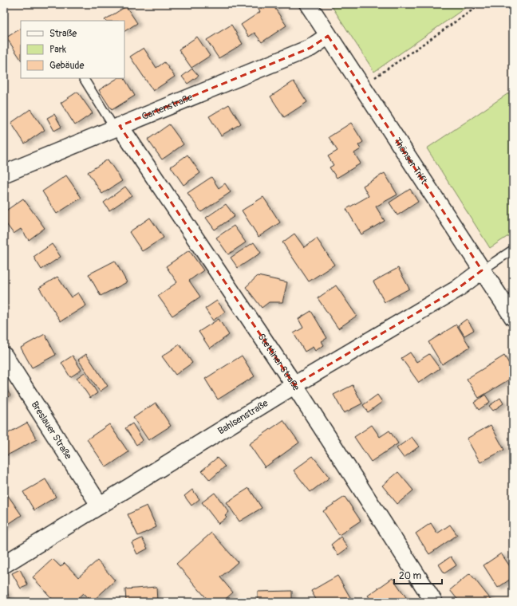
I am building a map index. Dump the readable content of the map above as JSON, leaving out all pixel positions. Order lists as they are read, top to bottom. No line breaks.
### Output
{"streets":{"street":["Gartenstraße","Thönser Trift","Stettiner Straße","Bahlsenstraße","Breslauer Straße"]},"crossings":[["Gartenstraße","Thönser Trift"],["Gartenstraße","Stettiner Straße"],["Thönser Trift","Bahlsenstraße"],["Stettiner Straße","Bahlsenstraße"],["Bahlsenstraße","Breslauer Straße"]],"legend":["Straße","Park","Gebäude"],"scale_bar":"20 m"}
